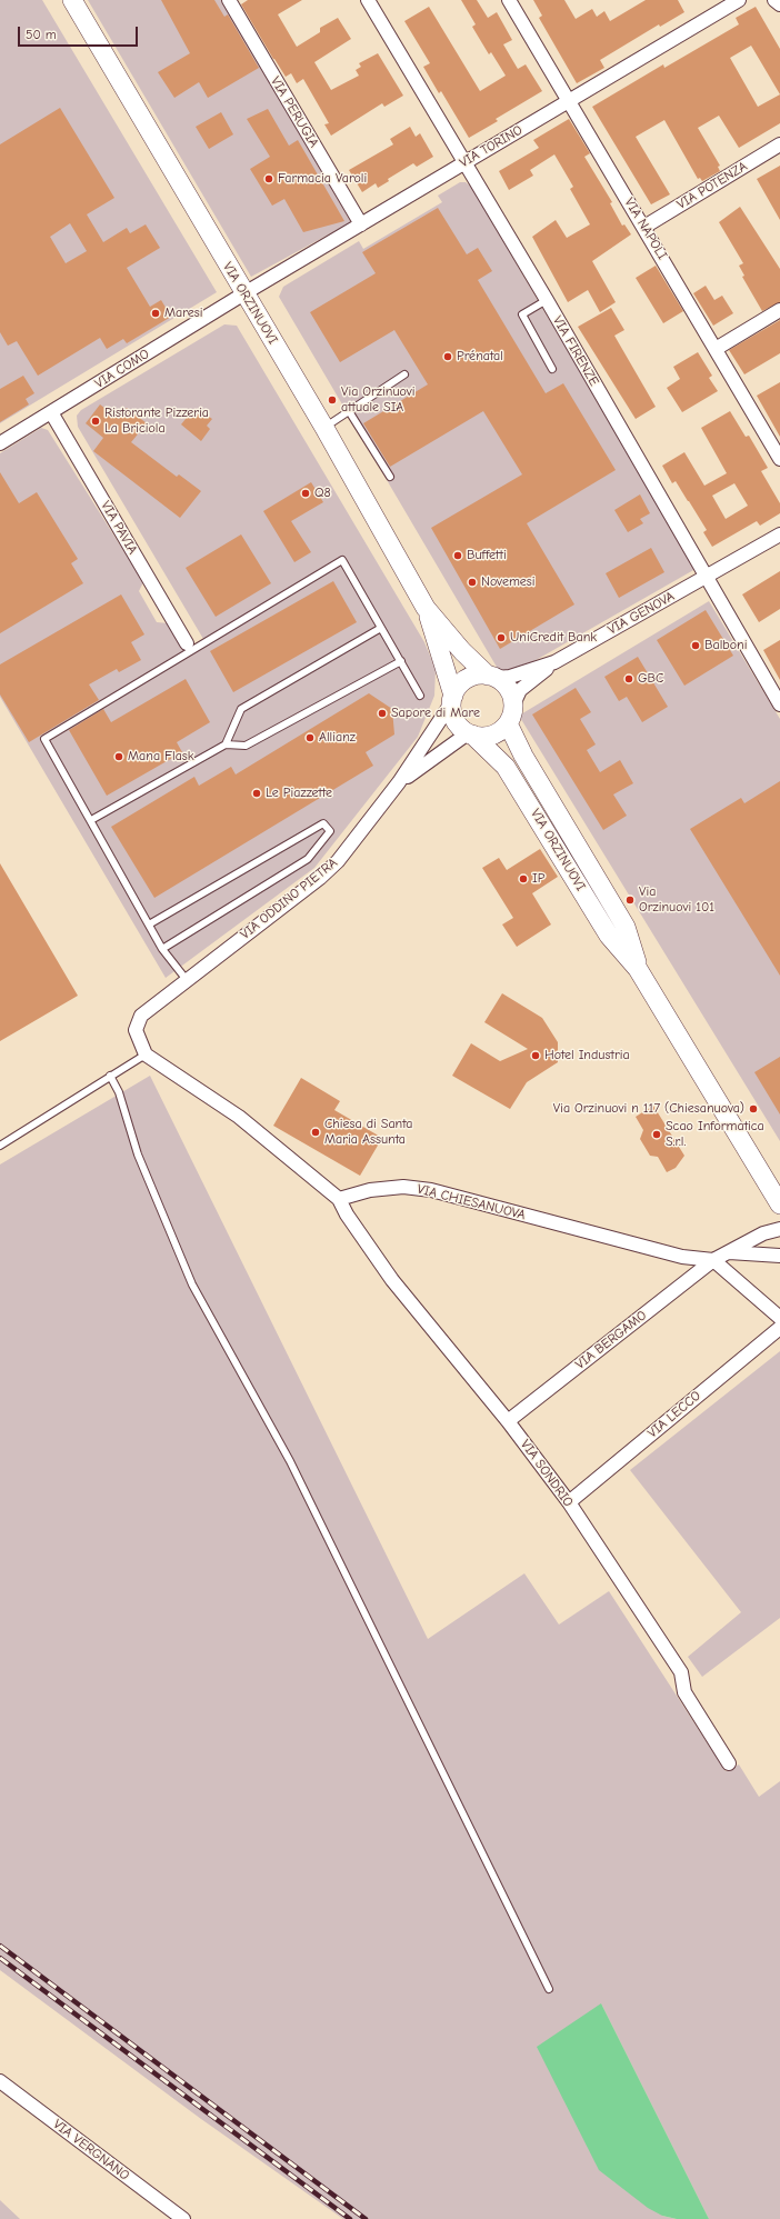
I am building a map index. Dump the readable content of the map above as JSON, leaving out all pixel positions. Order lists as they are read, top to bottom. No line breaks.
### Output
{"streets":{"main road":["VIA ORZINUOVI"],"street":["VIA PERUGIA","VIA TORINO","VIA POTENZA","VIA NAPOLI","VIA FIRENZE","VIA COMO","VIA PAVIA","VIA GENOVA","VIA ODDINO PIETRA","VIA CHIESANUOVA","VIA BERGAMO","VIA LECCO","VIA SONDRIO","VIA VERGNANO"]},"crossings":[["VIA PERUGIA","VIA TORINO"],["VIA TORINO","VIA NAPOLI"],["VIA TORINO","VIA ORZINUOVI"],["VIA TORINO","VIA FIRENZE"],["VIA TORINO","VIA COMO"],["VIA POTENZA","VIA NAPOLI"],["VIA ORZINUOVI","VIA COMO"],["VIA ORZINUOVI","VIA GENOVA"],["VIA ORZINUOVI","VIA ODDINO PIETRA"],["VIA FIRENZE","VIA GENOVA"],["VIA COMO","VIA PAVIA"],["VIA GENOVA","VIA ODDINO PIETRA"],["VIA CHIESANUOVA","VIA BERGAMO"],["VIA CHIESANUOVA","VIA SONDRIO"],["VIA BERGAMO","VIA SONDRIO"],["VIA LECCO","VIA SONDRIO"]],"places":["Farmacia Varoli","Maresi","Prénatal","Via Orzinuovi attuale SIA","Ristorante Pizzeria La Briciola","Q8","Buffetti","Novemesi","UniCredit Bank","Balboni","GBC","Sapore di Mare","Allianz","Mana Flask","Le Piazzette","IP","Via Orzinuovi 101","Hotel Industria","Via Orzinuovi n 117 (Chiesanuova)","Chiesa di Santa Maria Assunta","Scao Informatica S.r.l."],"scale_bar":"50 m"}
